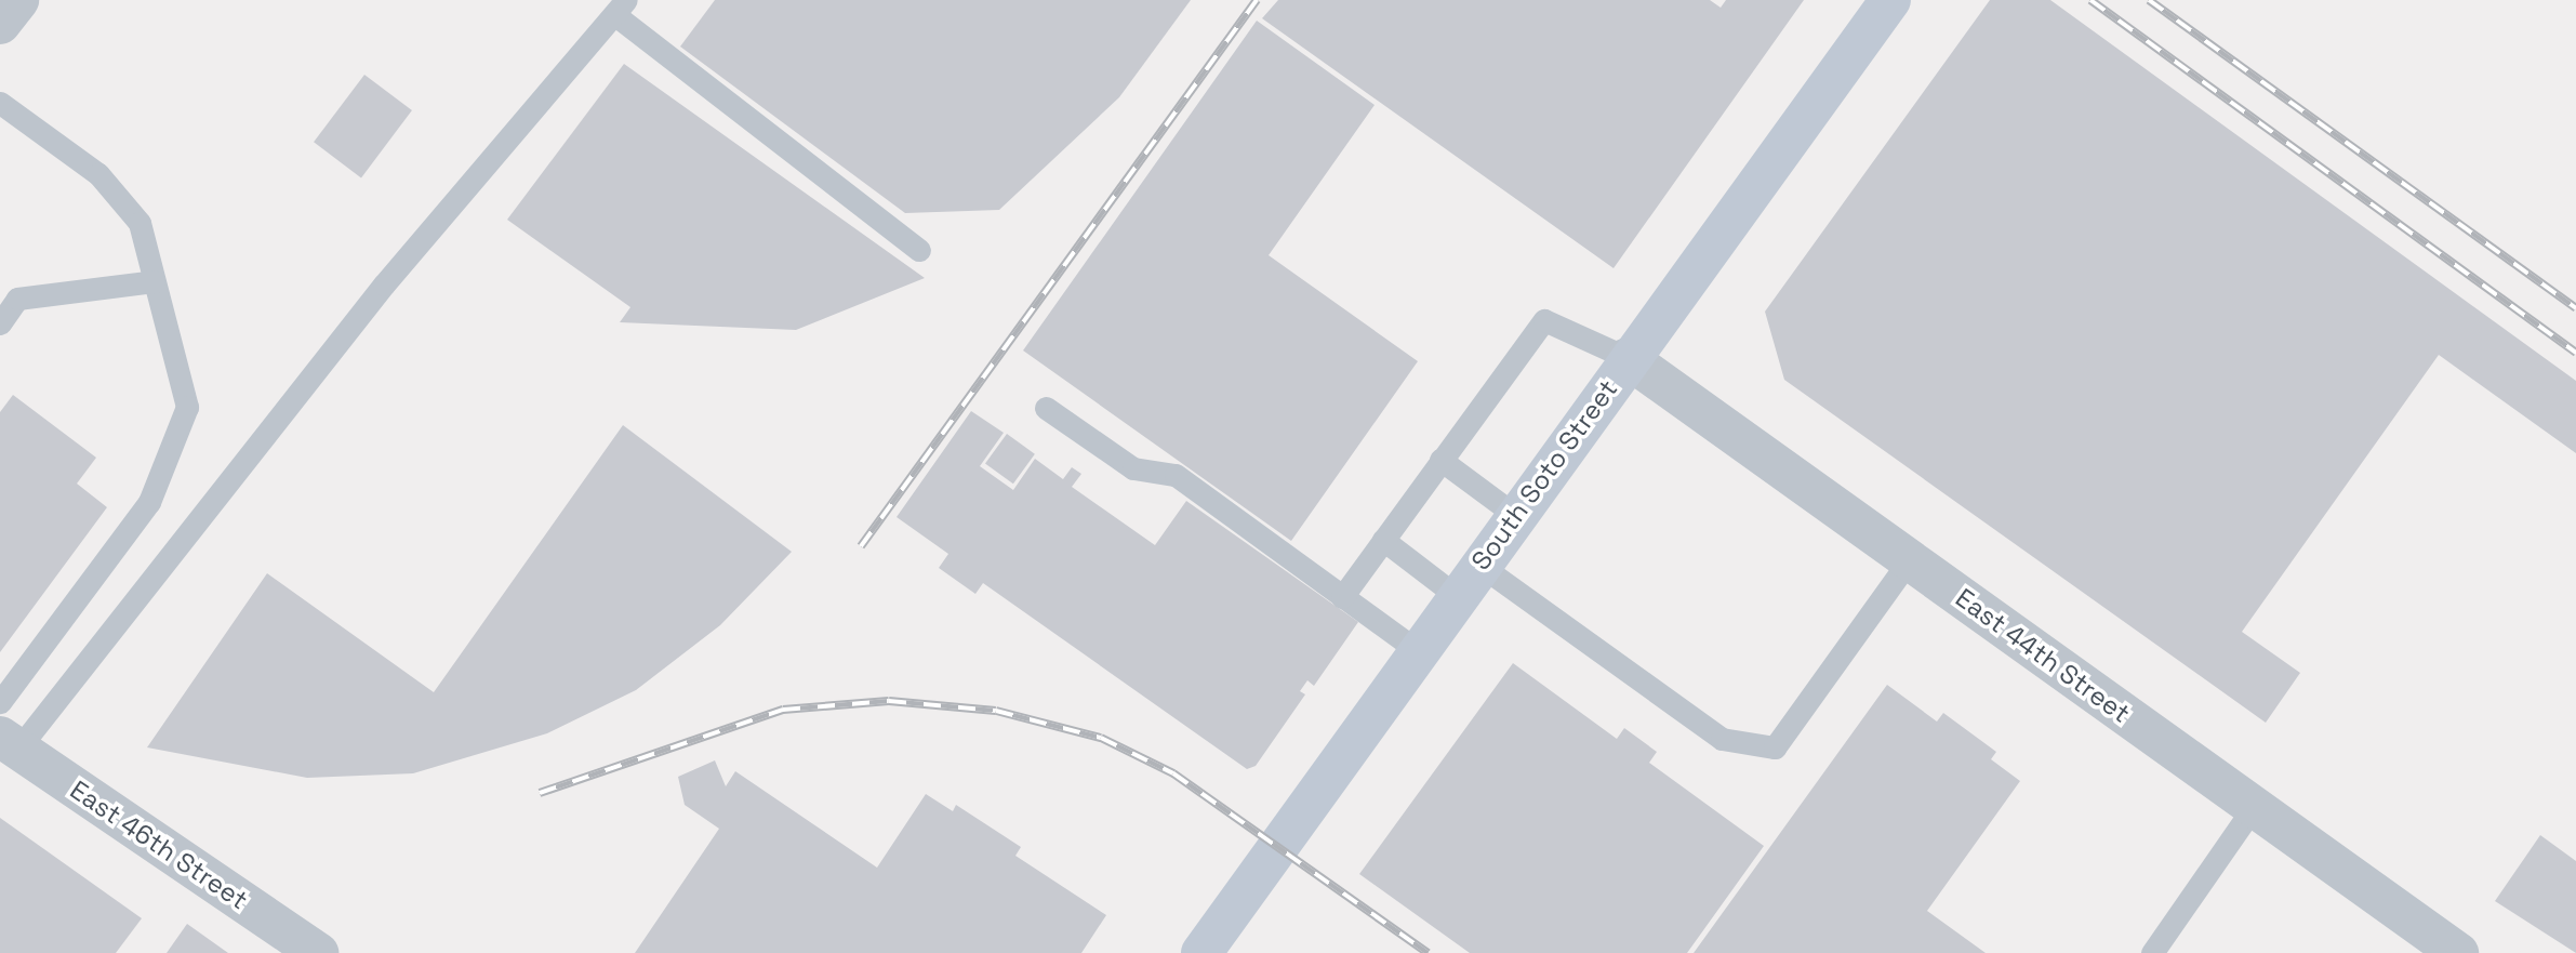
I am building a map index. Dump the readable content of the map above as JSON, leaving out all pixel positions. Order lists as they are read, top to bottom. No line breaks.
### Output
{"streets":{"main road":["South Soto Street"],"street":["East 44th Street","East 46th Street"]},"crossings":[["South Soto Street","East 44th Street"]]}
